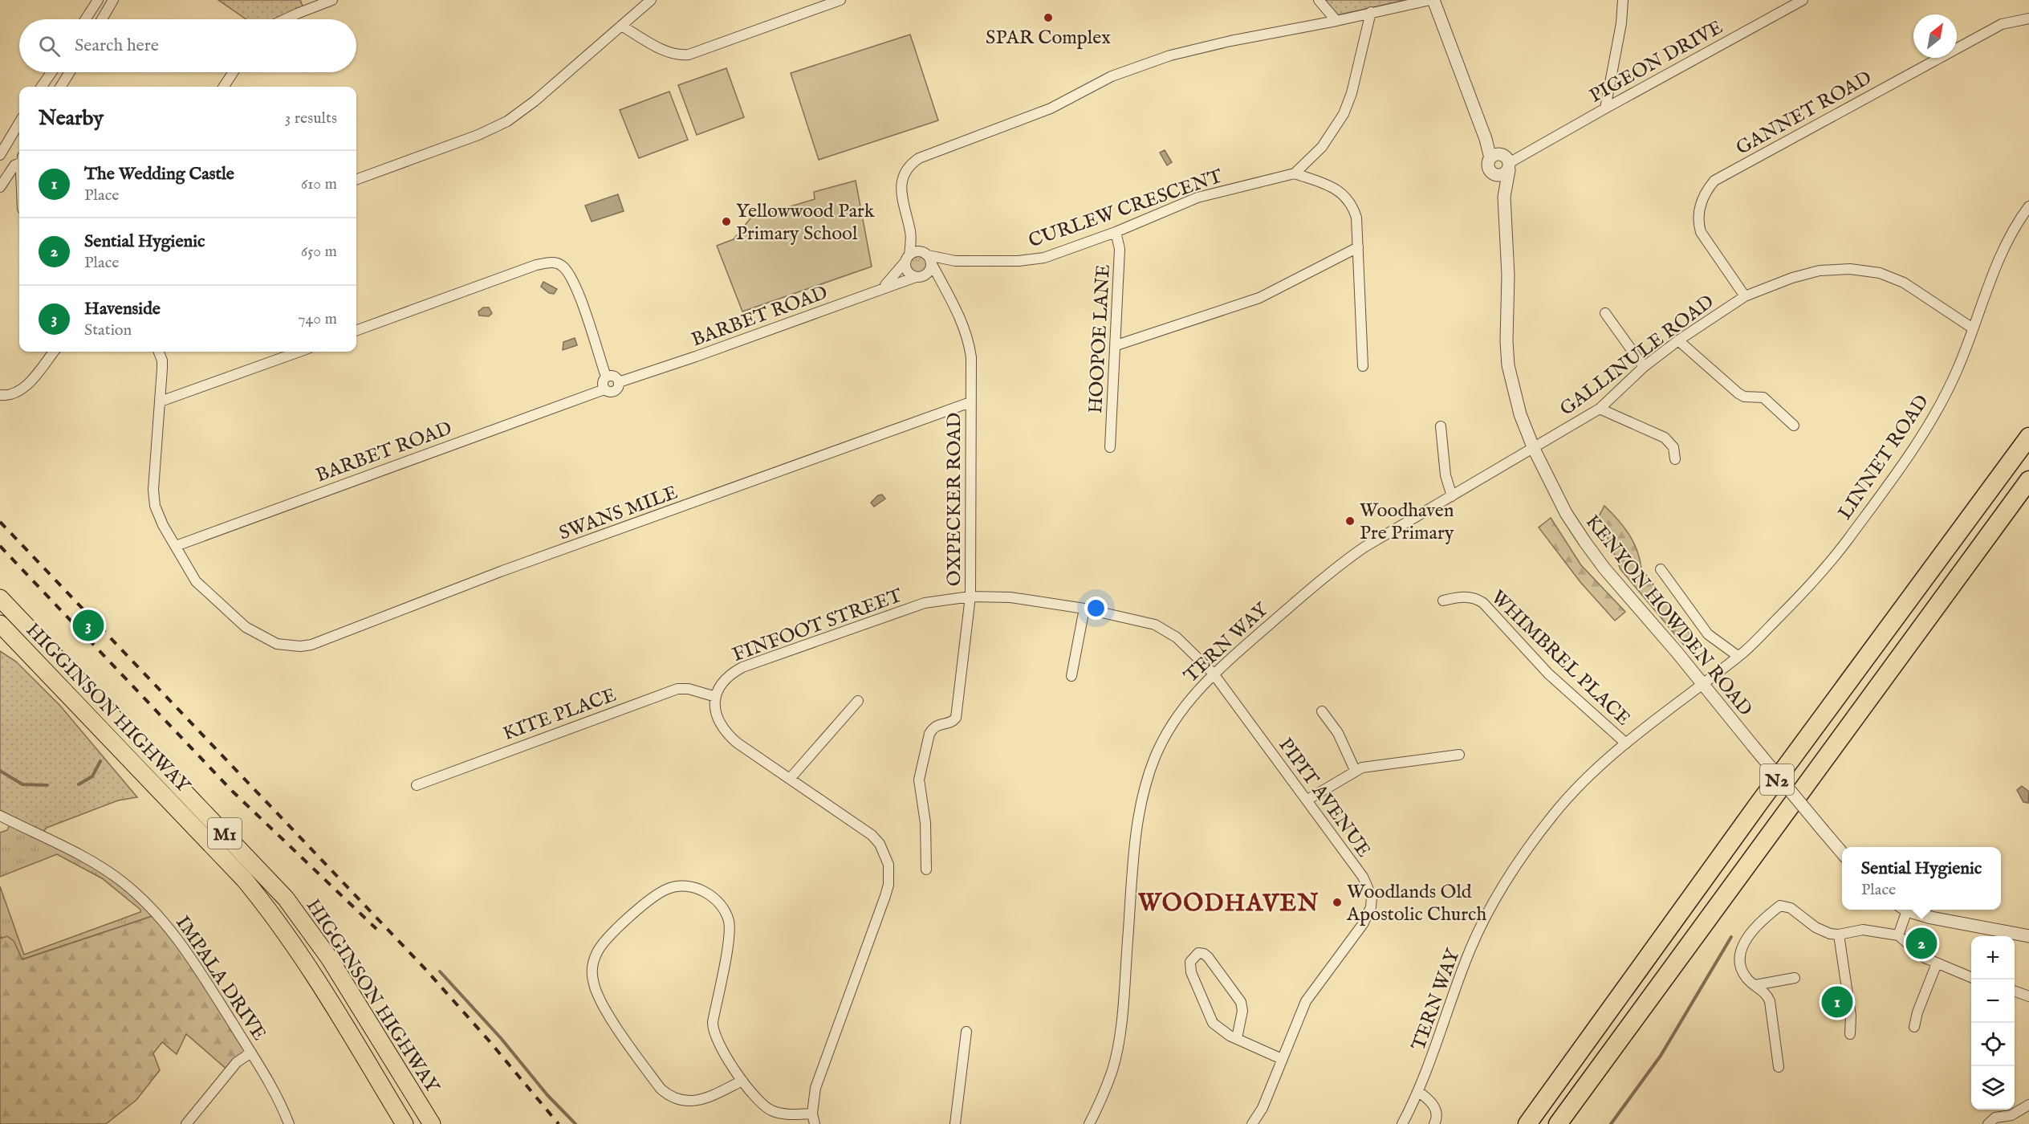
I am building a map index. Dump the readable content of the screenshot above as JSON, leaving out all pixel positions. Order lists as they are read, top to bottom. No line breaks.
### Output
{"streets":{"highway":["HIGGINSON HIGHWAY","N2","M1"],"street":["PIGEON DRIVE","GANNET ROAD","CURLEW CRESCENT","BARBET ROAD","HOOPOE LANE","GALLINULE ROAD","LINNET ROAD","OXPECKER ROAD","SWANS MILE","KENYON HOWDEN ROAD","FINFOOT STREET","TERN WAY","WHIMBREL PLACE","KITE PLACE","PIPIT AVENUE","IMPALA DRIVE"]},"crossings":[["PIGEON DRIVE","KENYON HOWDEN ROAD"],["GANNET ROAD","GALLINULE ROAD"],["CURLEW CRESCENT","BARBET ROAD"],["CURLEW CRESCENT","HOOPOE LANE"],["CURLEW CRESCENT","OXPECKER ROAD"],["BARBET ROAD","OXPECKER ROAD"],["BARBET ROAD","SWANS MILE"],["GALLINULE ROAD","LINNET ROAD"],["GALLINULE ROAD","KENYON HOWDEN ROAD"],["GALLINULE ROAD","TERN WAY"],["LINNET ROAD","KENYON HOWDEN ROAD"],["LINNET ROAD","TERN WAY"],["OXPECKER ROAD","SWANS MILE"],["OXPECKER ROAD","FINFOOT STREET"],["KENYON HOWDEN ROAD","TERN WAY"],["FINFOOT STREET","TERN WAY"],["FINFOOT STREET","KITE PLACE"],["FINFOOT STREET","PIPIT AVENUE"],["TERN WAY","WHIMBREL PLACE"],["TERN WAY","PIPIT AVENUE"]],"districts":["WOODHAVEN"],"places":["SPAR Complex","Yellowwood Park Primary School","Woodhaven Pre Primary","Woodlands Old Apostolic Church"],"north":"top right","page":{"search":"Search here","heading":["Nearby","3 results"],"list":[{"mark":"1","name":"The Wedding Castle","note":"Place","value":"610 m"},{"mark":"2","name":"Sential Hygienic","note":"Place","value":"650 m"},{"mark":"3","name":"Havenside","note":"Station","value":"740 m"}],"pins":["3","2","1"],"popup":["Sential Hygienic","Place"],"map_buttons":["+","−"]}}
